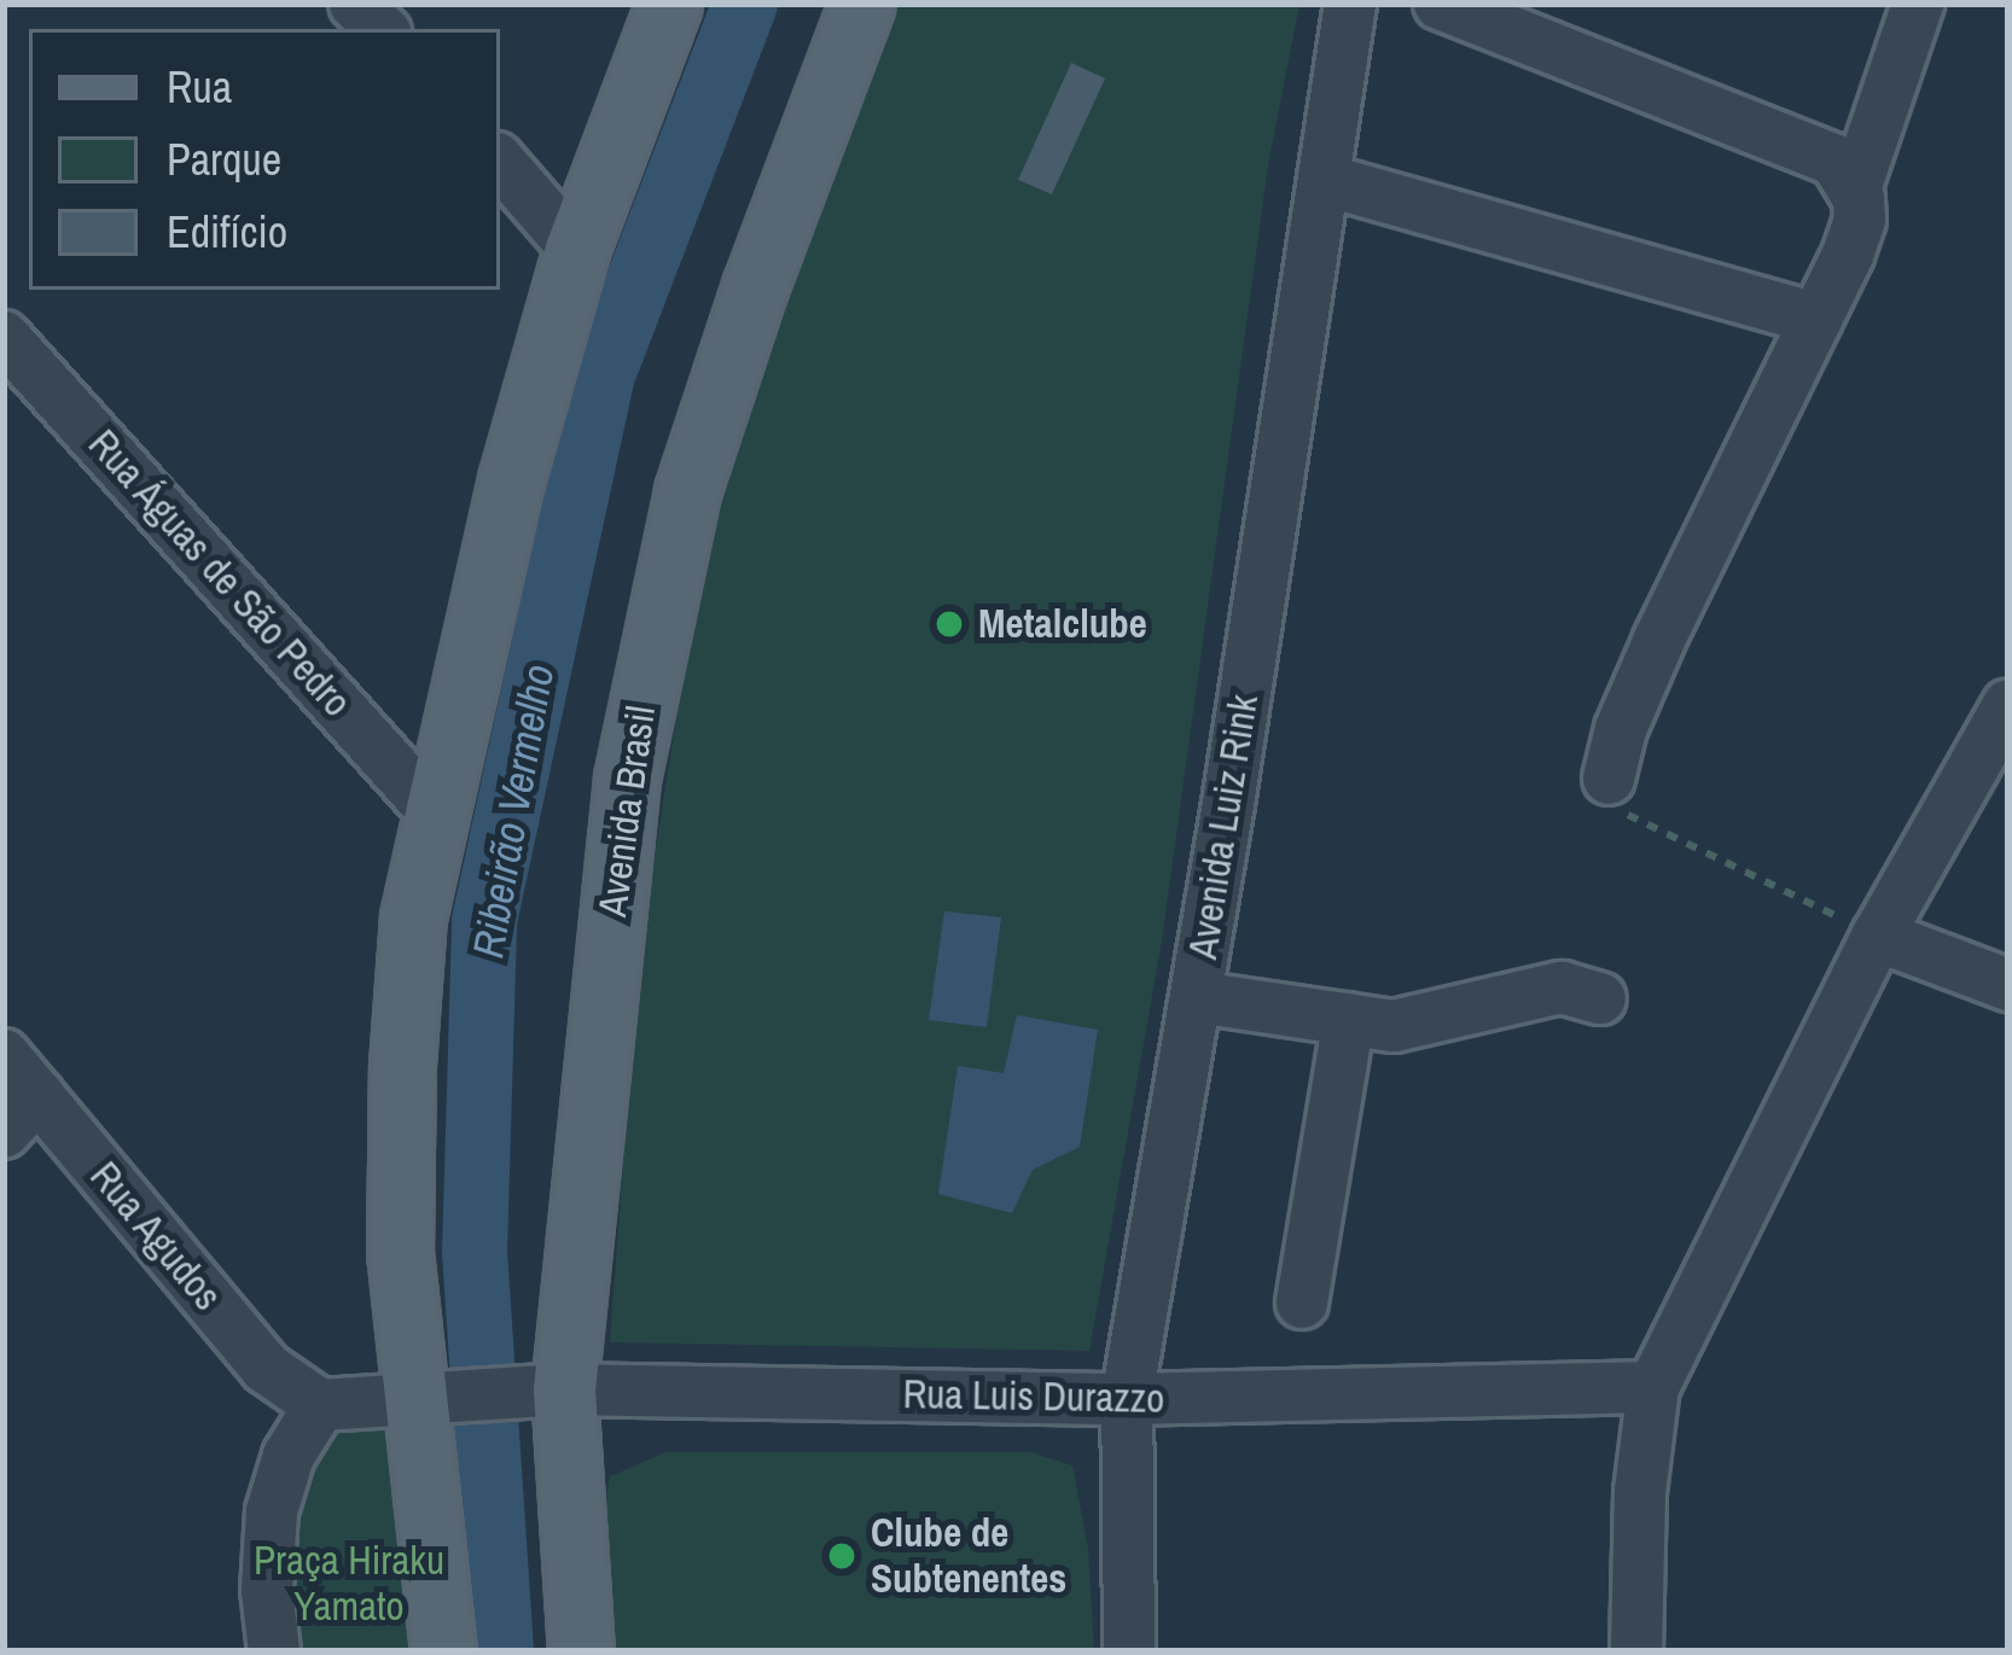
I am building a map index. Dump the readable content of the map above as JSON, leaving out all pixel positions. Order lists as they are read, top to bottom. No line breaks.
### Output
{"streets":{"main road":["Avenida Brasil"],"street":["Rua Águas de São Pedro","Avenida Luiz Rink","Rua Agudos","Rua Luis Durazzo"]},"crossings":[["Avenida Brasil","Rua Luis Durazzo"],["Avenida Luiz Rink","Rua Luis Durazzo"]],"water":["Ribeirão Vermelho"],"parks":["Praça Hiraku Yamato"],"places":["Metalclube","Clube de Subtenentes"],"legend":["Rua","Parque","Edifício"]}
